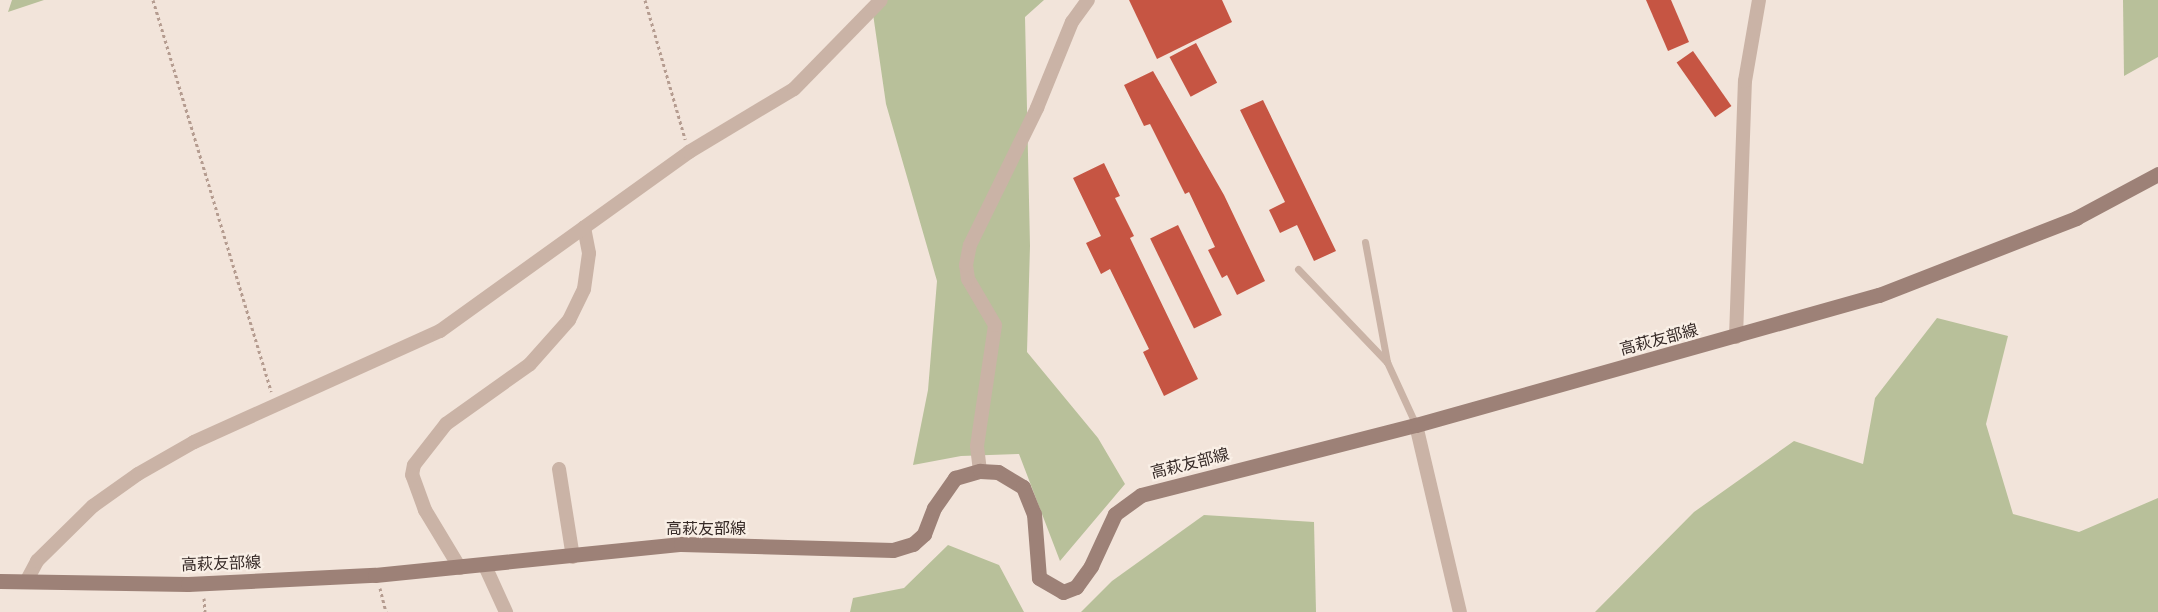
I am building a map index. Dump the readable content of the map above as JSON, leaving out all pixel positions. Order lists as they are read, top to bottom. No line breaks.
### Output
{"streets":{"main road":["高萩友部線"]}}
